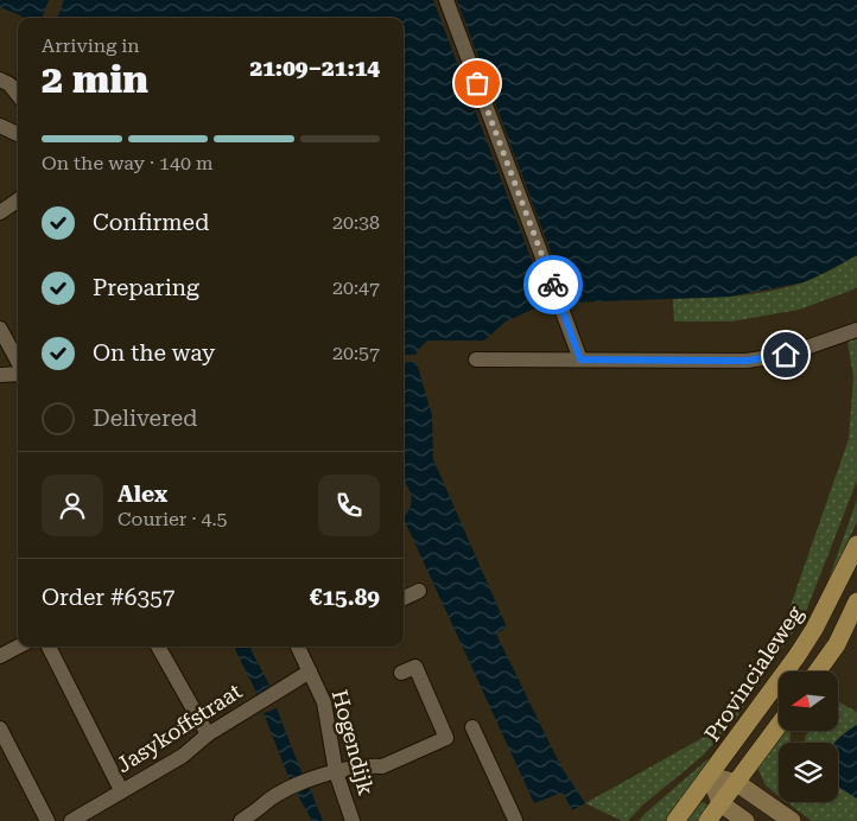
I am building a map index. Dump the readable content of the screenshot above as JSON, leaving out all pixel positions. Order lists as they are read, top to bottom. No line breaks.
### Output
{"streets":{"main road":["Provincialeweg"],"street":["Jasykoffstraat","Hogendijk"]},"crossings":[["Jasykoffstraat","Hogendijk"]],"north":"left","page":{"heading":["2 min","Arriving in","21:09–21:14"],"panel":["Alex","Courier · 4.5","Order #6357","€15.89"],"bar":"On the way · 140 m","list":[["Confirmed","20:38"],["Preparing","20:47"],["On the way","20:57"],"Delivered"]}}
